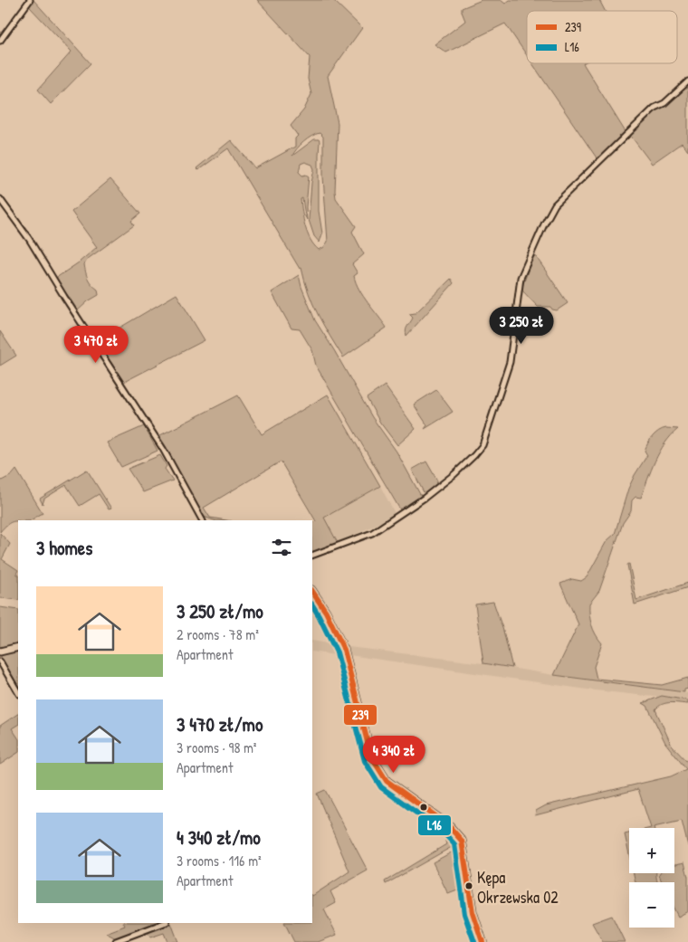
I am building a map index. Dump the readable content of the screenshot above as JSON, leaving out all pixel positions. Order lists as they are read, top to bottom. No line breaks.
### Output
{"places":["Kępa Okrzewska 02"],"lines":["transit line 239","transit line L16"],"legend":["239","L16"],"page":{"price":["3 250 zł","3 470 zł","4 340 zł"],"heading":"3 homes","list":[{"name":"3 250 zł/mo","note":"2 rooms · 78 m² · Apartment"},{"name":"3 470 zł/mo","note":"3 rooms · 98 m² · Apartment"},{"name":"4 340 zł/mo","note":"3 rooms · 116 m² · Apartment"}],"map_buttons":["+","−"]}}
